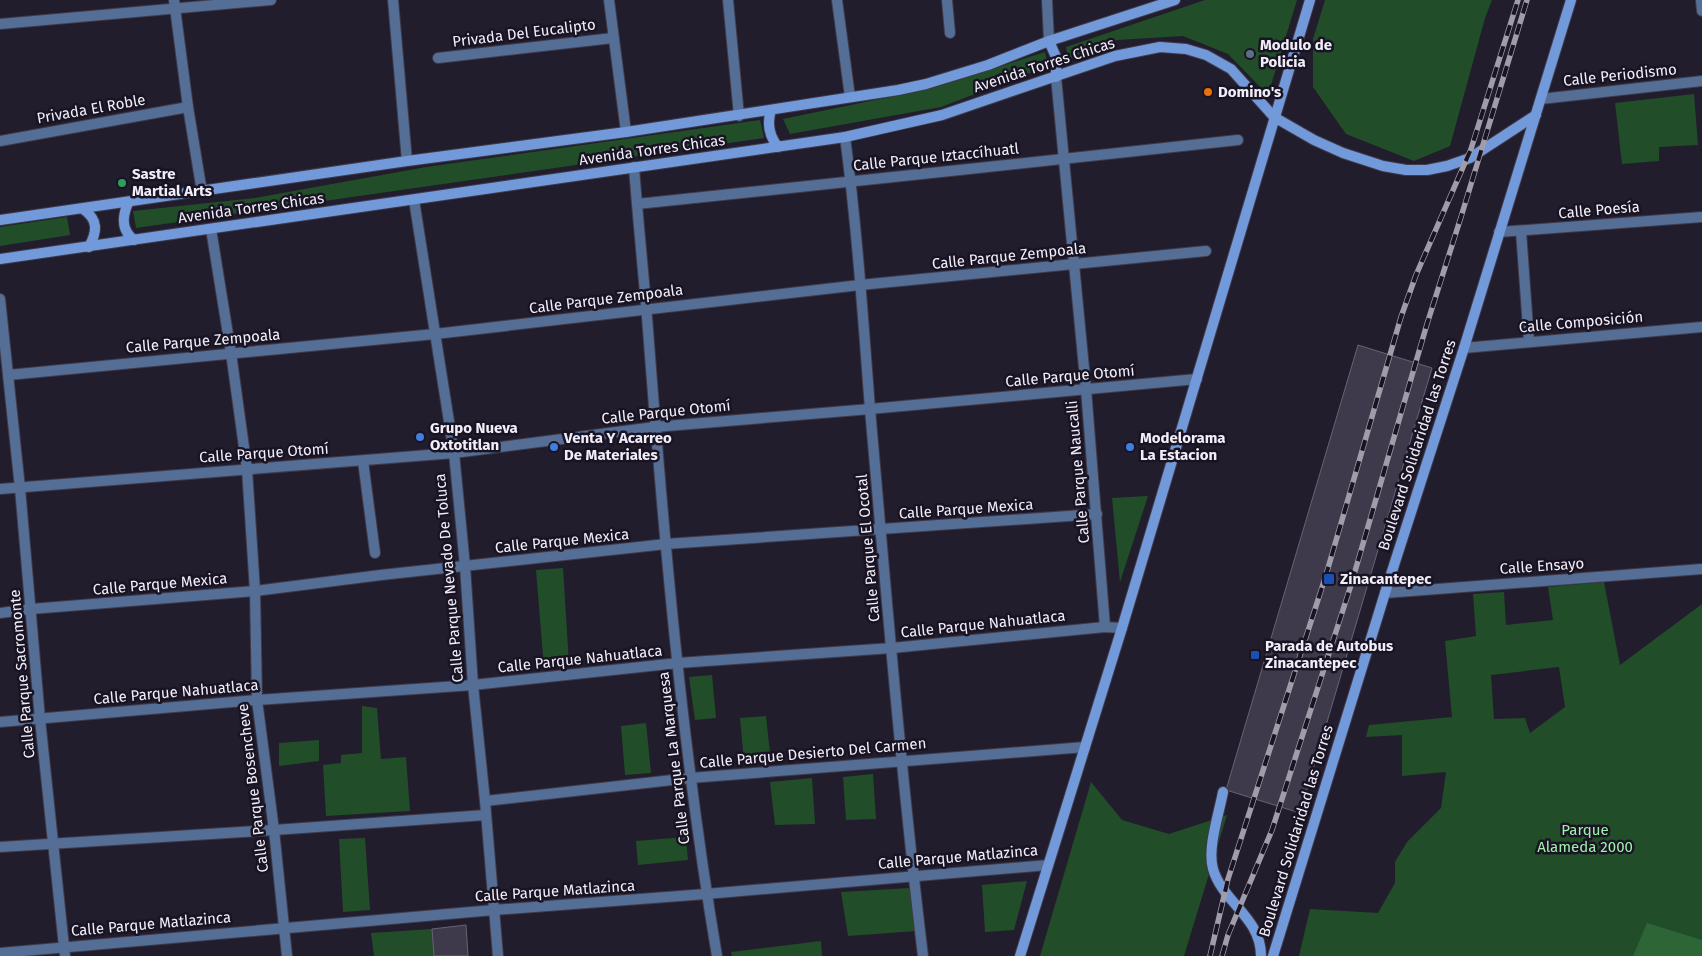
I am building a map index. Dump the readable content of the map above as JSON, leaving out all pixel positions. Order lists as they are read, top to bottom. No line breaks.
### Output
{"streets":{"main road":["Avenida Torres Chicas","Boulevard Solidaridad las Torres"],"street":["Privada Del Eucalipto","Calle Periodismo","Privada El Roble","Calle Parque Iztaccíhuatl","Calle Poesía","Calle Parque Zempoala","Calle Composición","Calle Parque Otomí","Calle Parque Naucalli","Calle Parque Mexica","Calle Parque El Ocotal","Calle Ensayo","Calle Parque Nevado De Toluca","Calle Parque Nahuatlaca","Calle Parque Sacromonte","Calle Parque Desierto Del Carmen","Calle Parque La Marquesa","Calle Parque Bosencheve","Calle Parque Matlazinca"]},"crossings":[["Avenida Torres Chicas","Calle Parque Naucalli"],["Avenida Torres Chicas","Calle Parque El Ocotal"],["Avenida Torres Chicas","Calle Parque Nevado De Toluca"],["Avenida Torres Chicas","Calle Parque La Marquesa"],["Avenida Torres Chicas","Calle Parque Bosencheve"],["Calle Periodismo","Boulevard Solidaridad las Torres"],["Calle Parque Iztaccíhuatl","Calle Parque Naucalli"],["Calle Parque Iztaccíhuatl","Calle Parque El Ocotal"],["Calle Parque Iztaccíhuatl","Calle Parque La Marquesa"],["Calle Poesía","Boulevard Solidaridad las Torres"],["Calle Parque Zempoala","Calle Parque Naucalli"],["Calle Parque Zempoala","Calle Parque El Ocotal"],["Calle Parque Zempoala","Calle Parque Nevado De Toluca"],["Calle Parque Zempoala","Calle Parque Sacromonte"],["Calle Parque Zempoala","Calle Parque La Marquesa"],["Calle Parque Zempoala","Calle Parque Bosencheve"],["Calle Composición","Boulevard Solidaridad las Torres"],["Calle Parque Otomí","Calle Parque Naucalli"],["Calle Parque Otomí","Calle Parque El Ocotal"],["Calle Parque Otomí","Calle Parque Nevado De Toluca"],["Calle Parque Otomí","Calle Parque Sacromonte"],["Calle Parque Otomí","Calle Parque La Marquesa"],["Calle Parque Otomí","Calle Parque Bosencheve"],["Boulevard Solidaridad las Torres","Calle Ensayo"],["Calle Parque Naucalli","Calle Parque Mexica"],["Calle Parque Naucalli","Calle Parque Nahuatlaca"],["Calle Parque Mexica","Calle Parque El Ocotal"],["Calle Parque Mexica","Calle Parque Nevado De Toluca"],["Calle Parque Mexica","Calle Parque Sacromonte"],["Calle Parque Mexica","Calle Parque La Marquesa"],["Calle Parque Mexica","Calle Parque Bosencheve"],["Calle Parque El Ocotal","Calle Parque Nahuatlaca"],["Calle Parque El Ocotal","Calle Parque Desierto Del Carmen"],["Calle Parque El Ocotal","Calle Parque Matlazinca"],["Calle Parque Nevado De Toluca","Calle Parque Nahuatlaca"],["Calle Parque Nevado De Toluca","Calle Parque Desierto Del Carmen"],["Calle Parque Nevado De Toluca","Calle Parque Matlazinca"],["Calle Parque Nahuatlaca","Calle Parque Sacromonte"],["Calle Parque Nahuatlaca","Calle Parque La Marquesa"],["Calle Parque Nahuatlaca","Calle Parque Bosencheve"],["Calle Parque Sacromonte","Calle Parque Matlazinca"],["Calle Parque Desierto Del Carmen","Calle Parque La Marquesa"],["Calle Parque La Marquesa","Calle Parque Matlazinca"],["Calle Parque Bosencheve","Calle Parque Matlazinca"]],"parks":["Parque Alameda 2000"],"places":{"other":["Modulo de Policia","Domino's","Sastre Martial Arts","Grupo Nueva Oxtotitlan","Venta Y Acarreo De Materiales","Modelorama La Estacion"],"transit":["Zinacantepec","Parada de Autobus Zinacantepec"]}}
